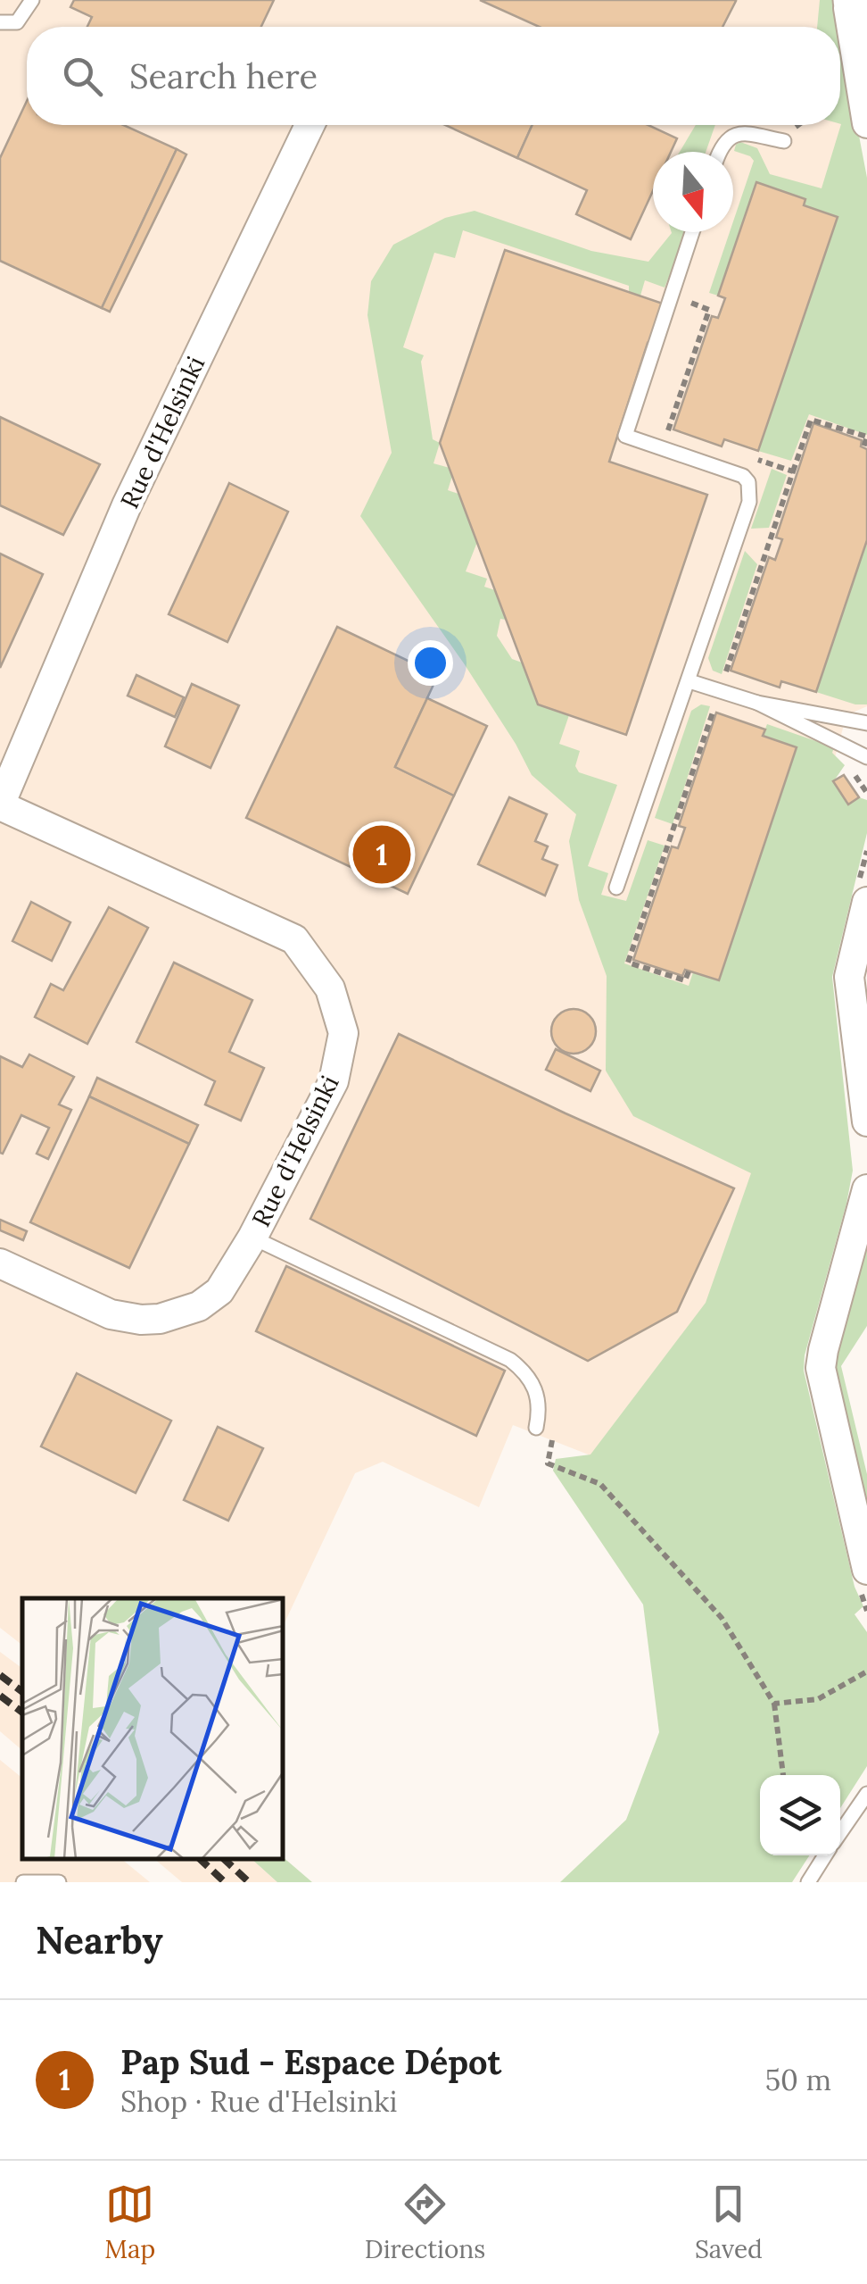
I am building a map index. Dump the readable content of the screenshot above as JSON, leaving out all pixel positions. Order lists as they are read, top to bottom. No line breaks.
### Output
{"streets":{"street":["Rue d'Helsinki"]},"north":"bottom","page":{"search":"Search here","pins":"1","heading":"Nearby","list":[{"mark":"1","name":"Pap Sud - Espace Dépot","note":"Shop · Rue d'Helsinki","value":"50 m"}],"nav":["Map","Directions","Saved"]}}
